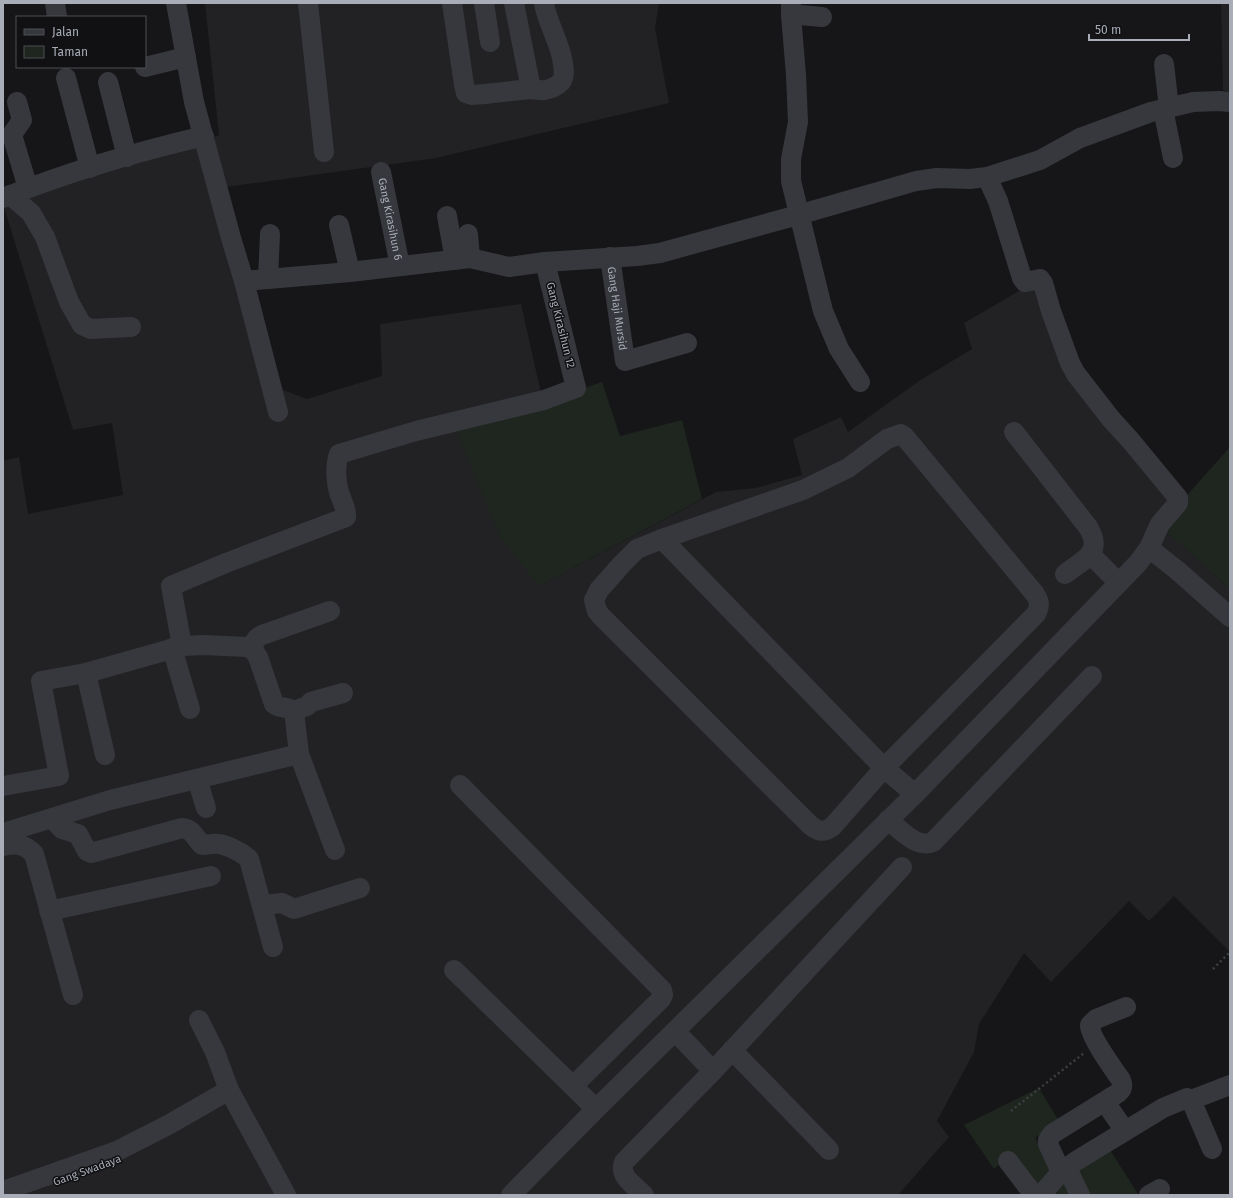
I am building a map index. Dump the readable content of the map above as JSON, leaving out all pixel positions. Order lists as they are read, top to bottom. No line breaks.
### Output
{"streets":{"street":["Gang Kirasihun 6","Gang Haji Mursid","Gang Kirasihun 12","Gang Swadaya"]},"legend":["Jalan","Taman"],"scale_bar":"50 m"}
